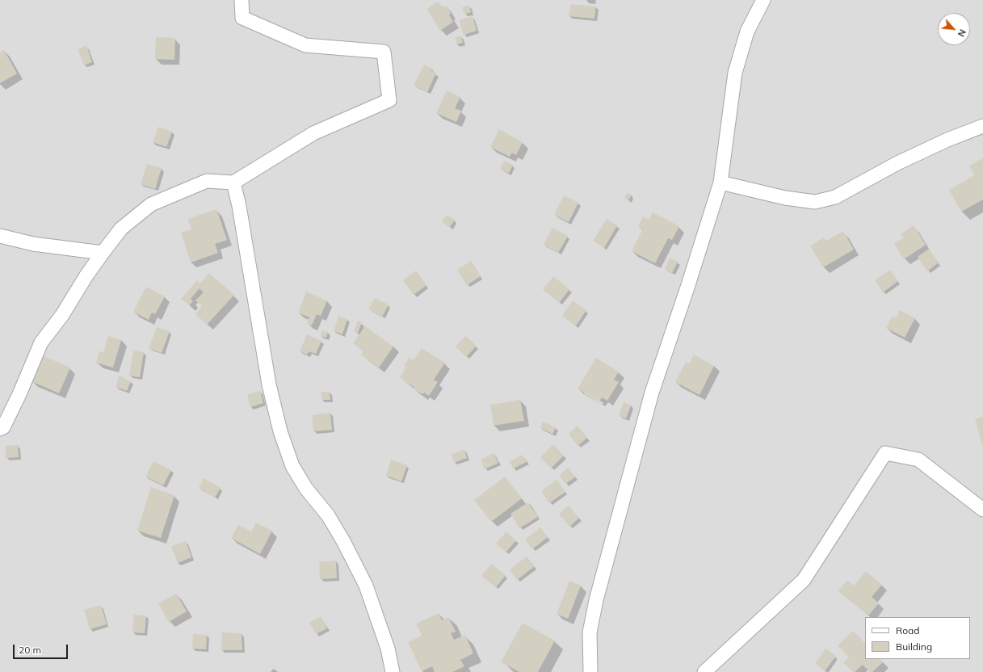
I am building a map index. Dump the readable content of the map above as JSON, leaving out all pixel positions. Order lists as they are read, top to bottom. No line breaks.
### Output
{"legend":["Road","Building"],"scale_bar":"20 m","north":"bottom right"}
